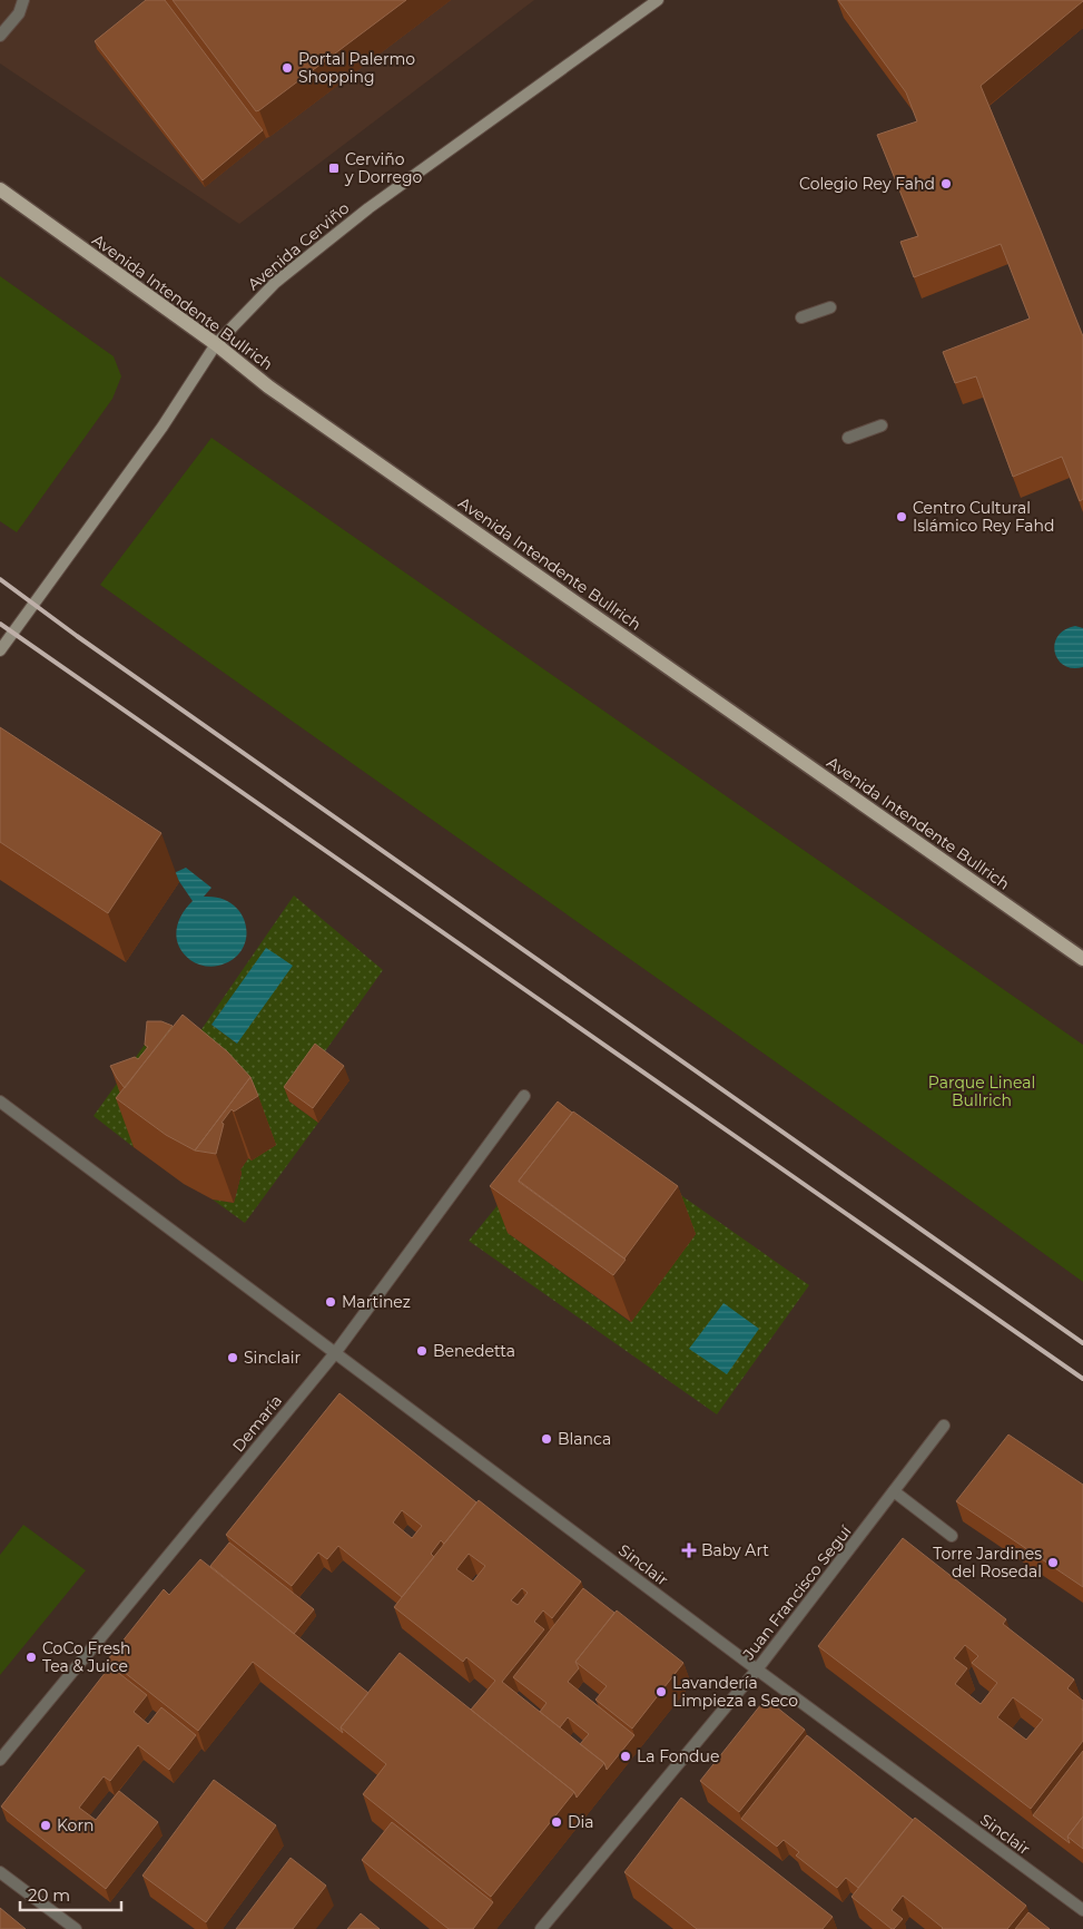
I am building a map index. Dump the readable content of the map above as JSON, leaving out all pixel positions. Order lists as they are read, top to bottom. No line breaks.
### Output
{"streets":{"main road":["Avenida Cerviño","Avenida Intendente Bullrich"],"street":["Demaría","Sinclair","Juan Francisco Seguí"]},"crossings":[["Avenida Cerviño","Avenida Intendente Bullrich"],["Demaría","Sinclair"],["Sinclair","Juan Francisco Seguí"]],"parks":["Parque Lineal Bullrich"],"places":{"other":["Portal Palermo Shopping","Colegio Rey Fahd","Centro Cultural Islámico Rey Fahd","Martinez","Benedetta","Sinclair","Blanca","Torre Jardines del Rosedal","CoCo Fresh Tea & Juice","Lavandería Limpieza a Seco","La Fondue","Dia","Korn"],"transit":["Cerviño y Dorrego"],"health":["Baby Art"]},"scale_bar":"20 m"}
